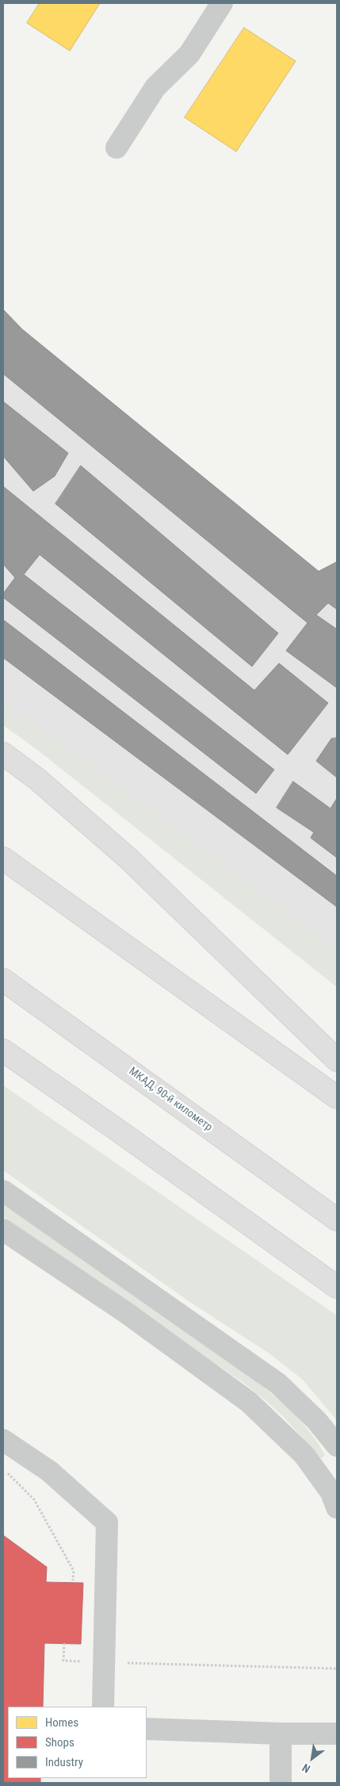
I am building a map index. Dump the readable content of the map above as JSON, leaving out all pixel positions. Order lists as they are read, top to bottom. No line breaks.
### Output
{"streets":{"main road":["МКАД, 90-й километр"]},"legend":["Homes","Shops","Industry"],"north":"bottom left"}
